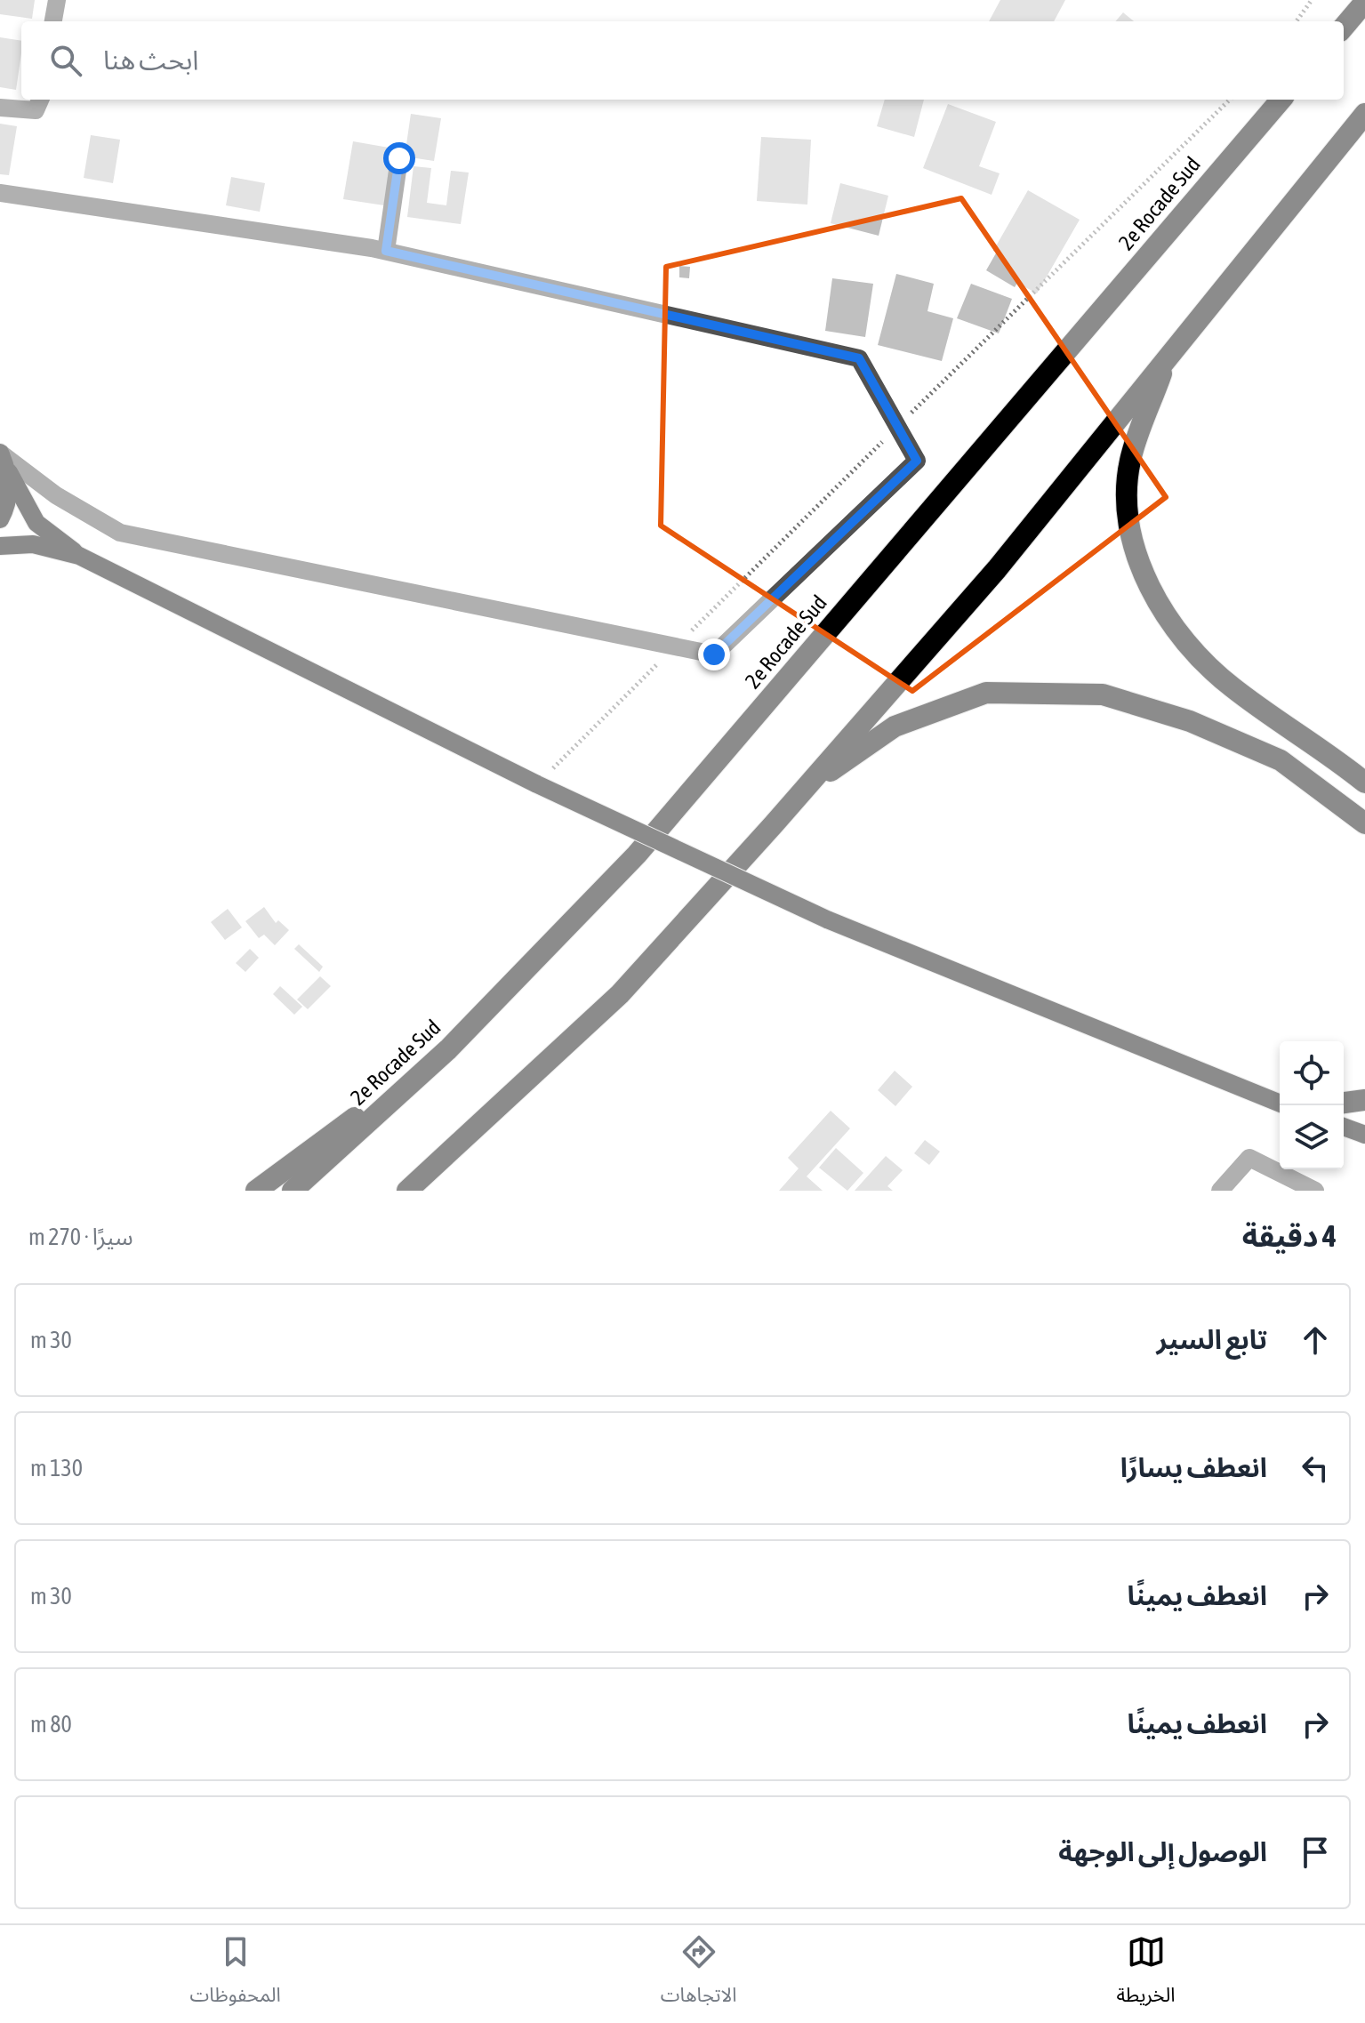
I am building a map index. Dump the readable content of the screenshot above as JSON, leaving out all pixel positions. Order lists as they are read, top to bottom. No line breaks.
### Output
{"streets":{"highway":["2e Rocade Sud"]},"page":{"search":"ابحث هنا","heading":["4 دقيقة","سيرًا · 270 m"],"list":[["تابع السير","30 m"],["انعطف يسارًا","130 m"],["انعطف يمينًا","30 m"],["انعطف يمينًا","80 m"],"الوصول إلى الوجهة"],"nav":["الخريطة","الاتجاهات","المحفوظات"]}}
